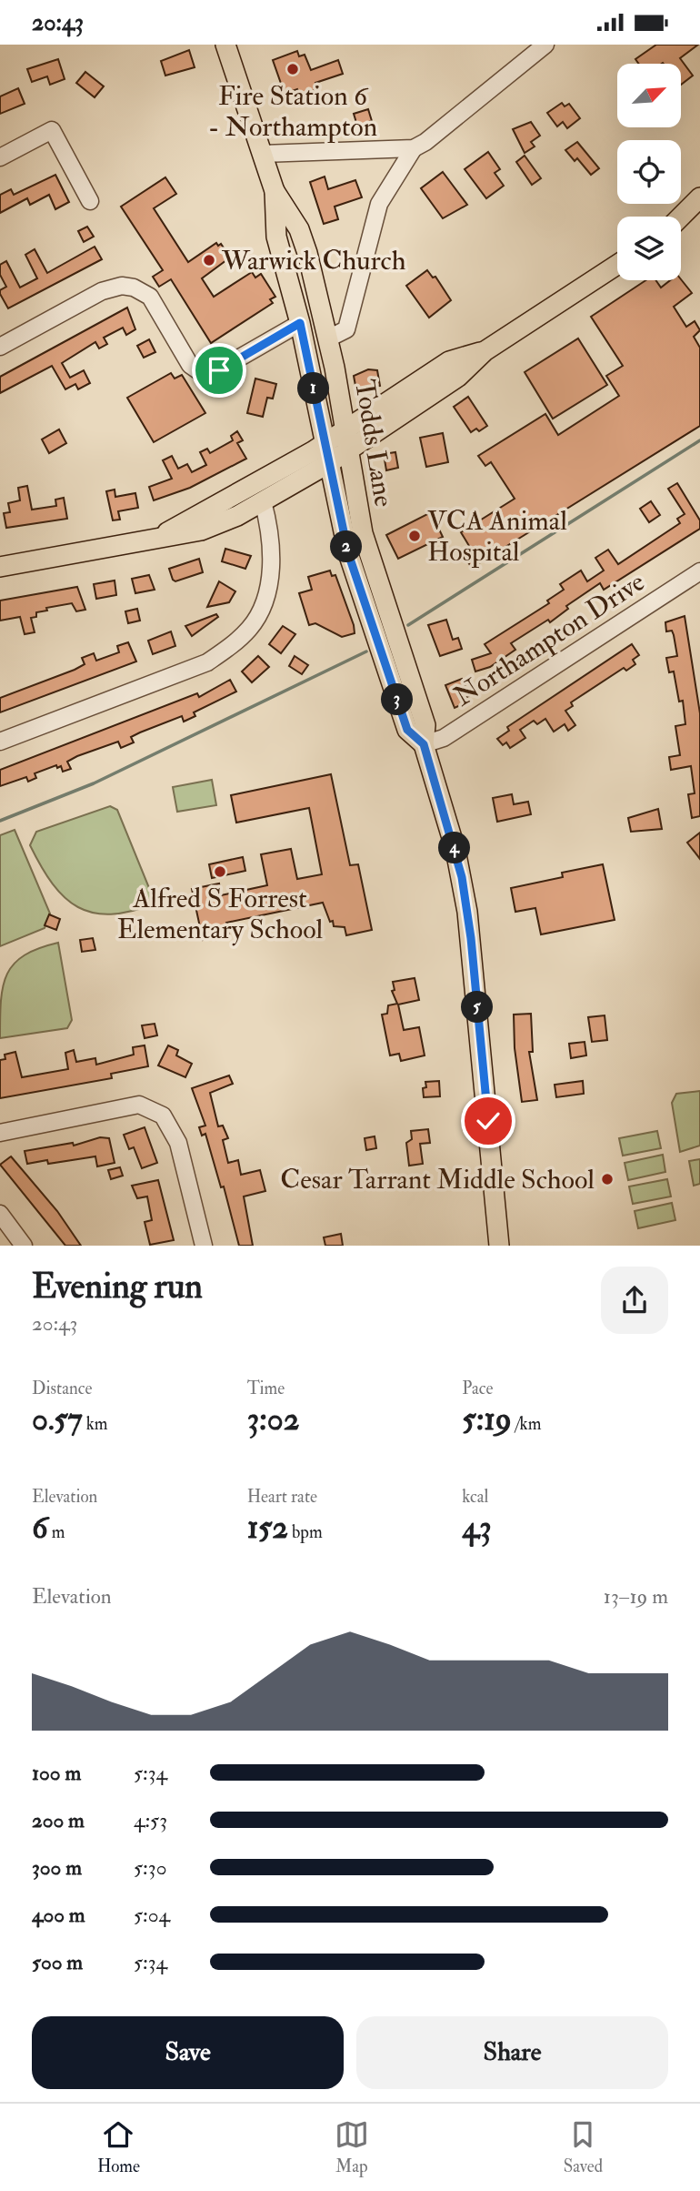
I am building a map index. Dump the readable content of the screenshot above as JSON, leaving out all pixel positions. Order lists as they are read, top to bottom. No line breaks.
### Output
{"streets":{"main road":["Todds Lane"],"street":["Northampton Drive"]},"crossings":[["Todds Lane","Northampton Drive"]],"places":["Fire Station 6 - Northampton","Warwick Church","VCA Animal Hospital","Alfred S Forrest Elementary School","Cesar Tarrant Middle School"],"north":"top right","page":{"status":"20:43","pins":["1","2","3","4","5"],"heading":["Evening run","20:43"],"stats":[["Distance","0.57 km"],["Time","3:02"],["Pace","5:19 /km"],["Elevation","6 m"],["Heart rate","152 bpm"],["kcal","43"]],"chart":["Elevation","13–19 m"],"list":[{"name":"100 m","note":"5:34"},{"name":"200 m","note":"4:53"},{"name":"300 m","note":"5:30"},{"name":"400 m","note":"5:04"},{"name":"500 m","note":"5:34"}],"buttons":["Save","Share"],"tabs":["Home","Map","Saved"]}}
